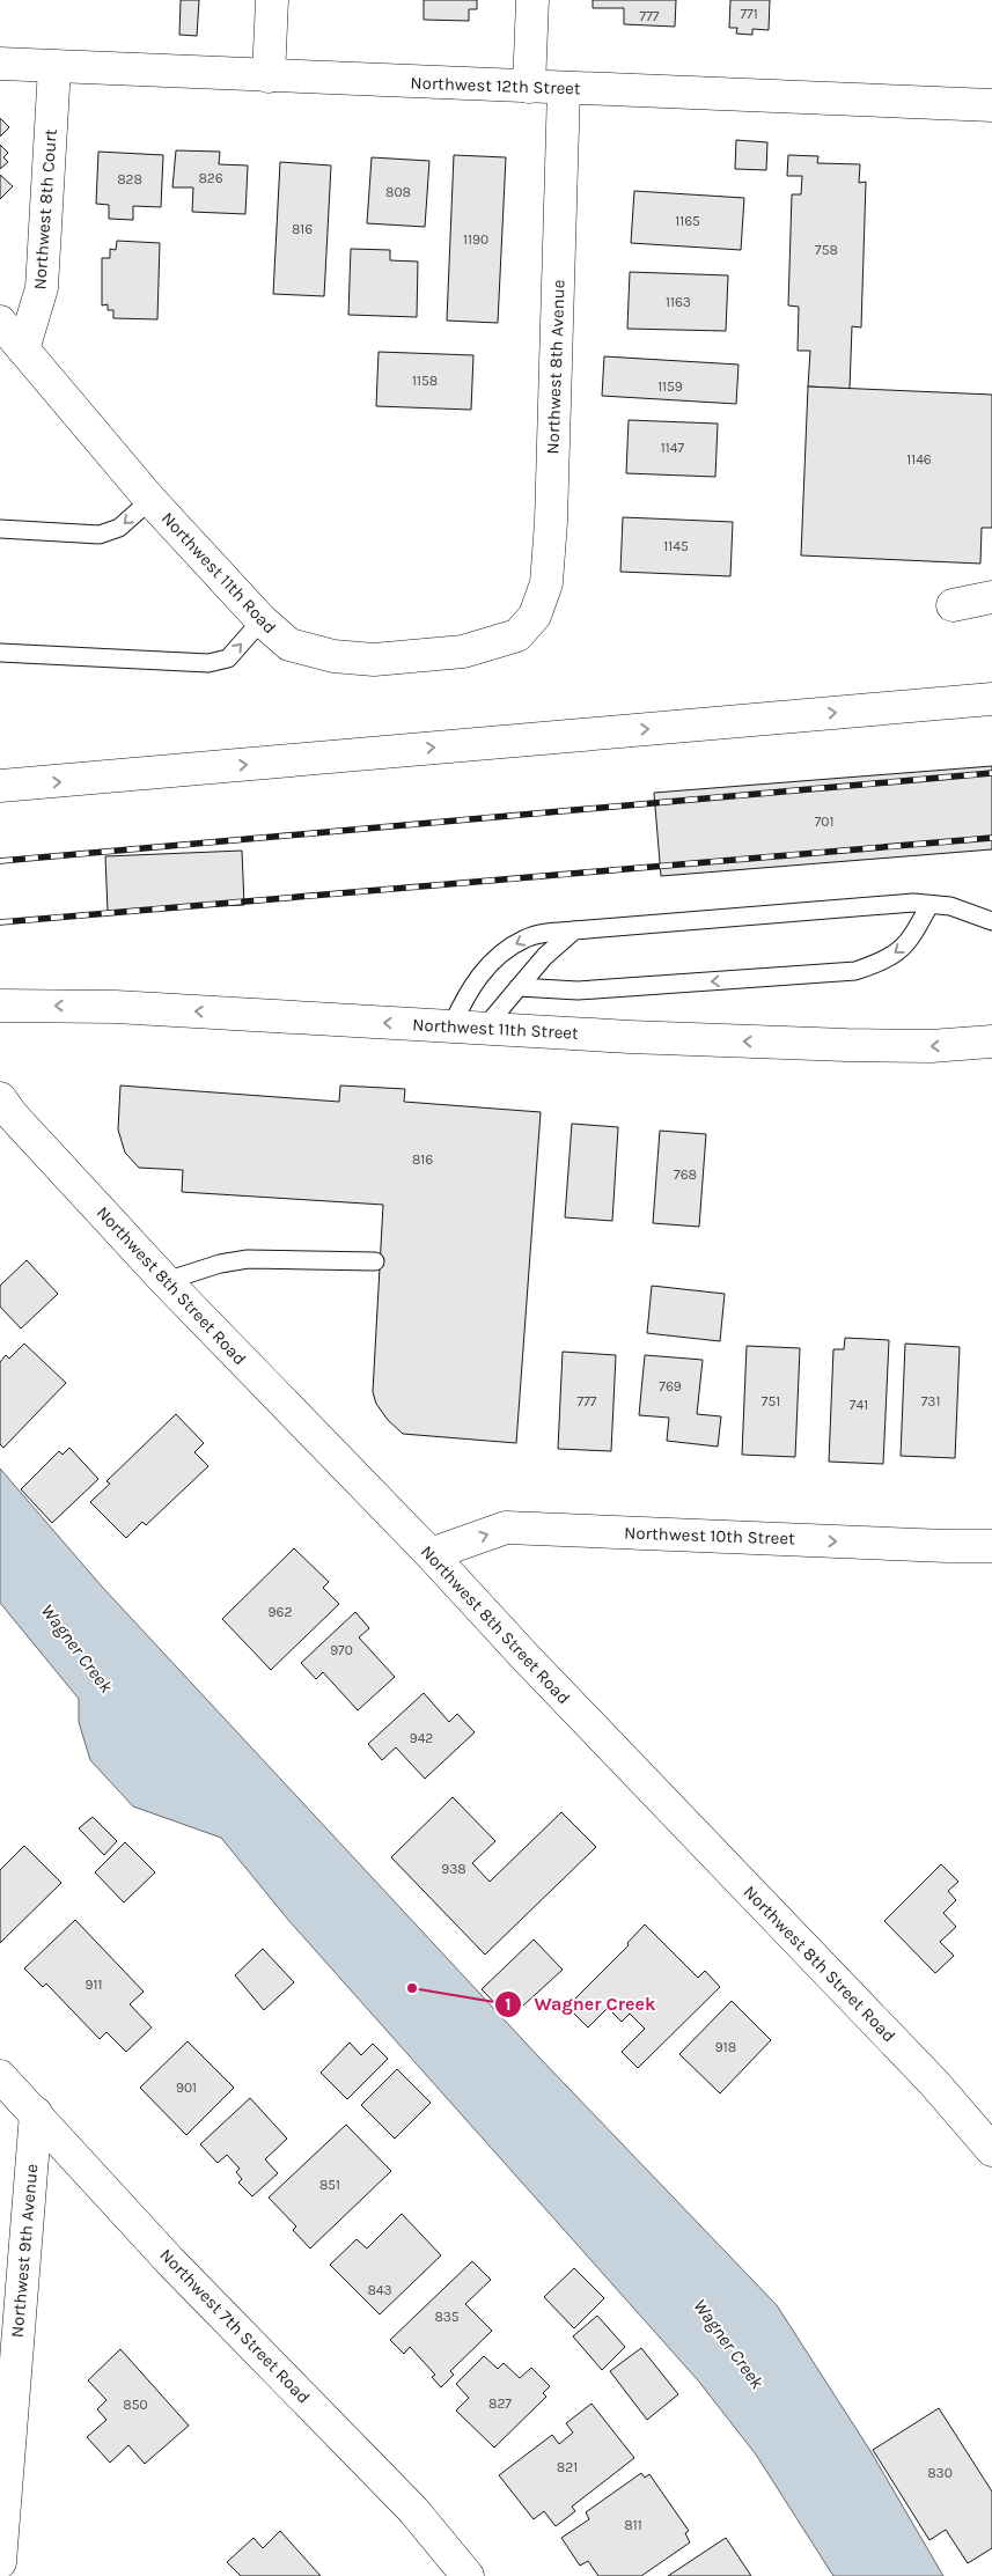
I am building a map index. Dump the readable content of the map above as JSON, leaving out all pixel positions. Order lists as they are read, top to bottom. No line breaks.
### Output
{"streets":{"street":["Northwest 12th Street","Northwest 8th Court","Northwest 8th Avenue","Northwest 11th Road","Northwest 11th Street","Northwest 8th Street Road","Northwest 10th Street","Northwest 9th Avenue","Northwest 7th Street Road"]},"crossings":[["Northwest 12th Street","Northwest 8th Court"],["Northwest 12th Street","Northwest 8th Avenue"],["Northwest 8th Court","Northwest 11th Road"],["Northwest 8th Avenue","Northwest 11th Road"],["Northwest 8th Street Road","Northwest 10th Street"],["Northwest 9th Avenue","Northwest 7th Street Road"]],"one_way":["Northwest 10th Street"],"water":["Wagner Creek"],"places":["Wagner Creek"],"house_numbers":["771","777","826","828","808","1165","816","1190","758","1163","1158","1159","1147","1146","1145","701","816","768","769","777","751","731","741","962","970","942","938","911","918","901","851","843","835","827","850","821","830","811"]}
